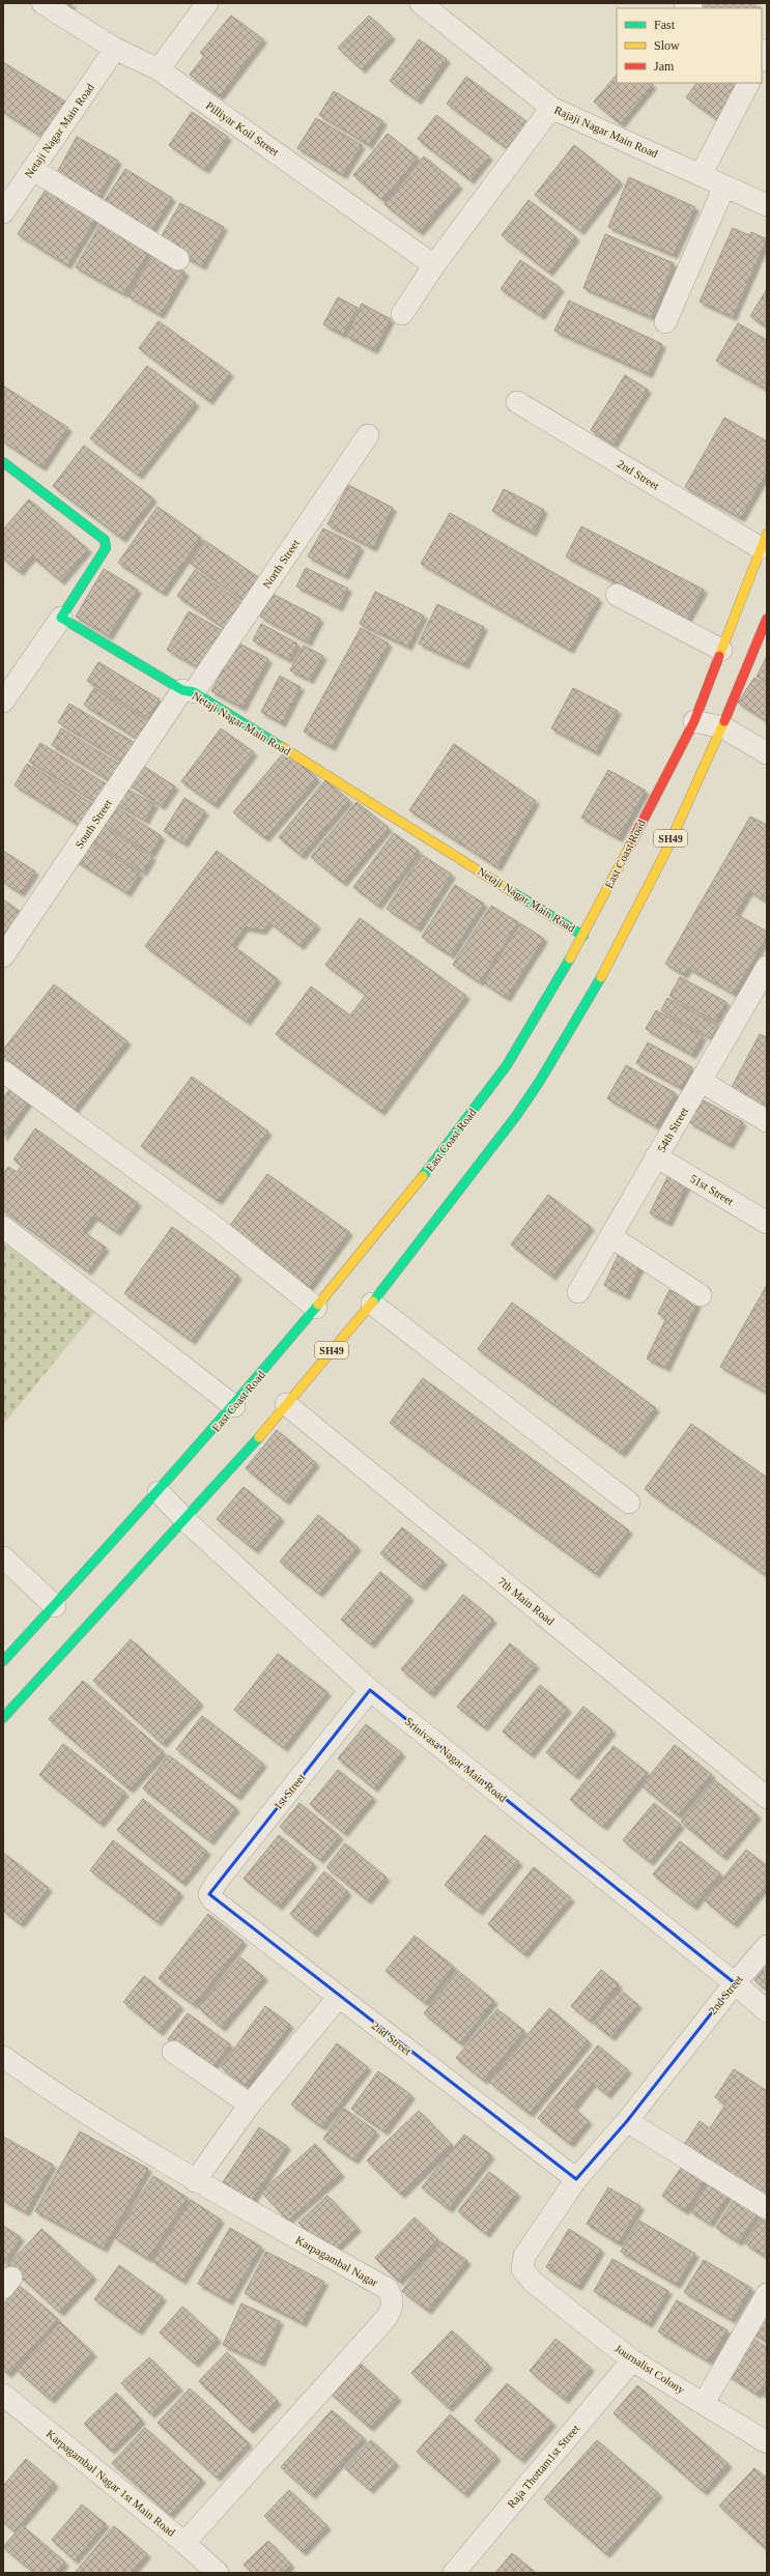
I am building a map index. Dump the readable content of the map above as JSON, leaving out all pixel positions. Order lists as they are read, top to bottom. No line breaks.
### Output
{"streets":{"main road":["Netaji Nagar Main Road","SH49","East Coast Road"],"street":["Pilliyar Koil Street","Rajaji Nagar Main Road","2nd Street","North Street","South Street","54th Street","51st Street","7th Main Road","Srinivasa Nagar Main Road","1st Street","Karpagambal Nagar","Journalist Colony","Raja Thottam1st Street","Karpagambal Nagar 1st Main Road"]},"crossings":[["Pilliyar Koil Street","Netaji Nagar Main Road"],["Netaji Nagar Main Road","North Street"],["Netaji Nagar Main Road","South Street"],["Netaji Nagar Main Road","East Coast Road"],["2nd Street","East Coast Road"],["2nd Street","Srinivasa Nagar Main Road"],["2nd Street","1st Street"],["2nd Street","Journalist Colony"],["North Street","South Street"],["SH49","7th Main Road"],["SH49","Srinivasa Nagar Main Road"],["East Coast Road","Srinivasa Nagar Main Road"],["54th Street","51st Street"],["Srinivasa Nagar Main Road","1st Street"],["Karpagambal Nagar","Karpagambal Nagar 1st Main Road"],["Journalist Colony","Raja Thottam1st Street"]],"legend":["Fast","Slow","Jam"]}
